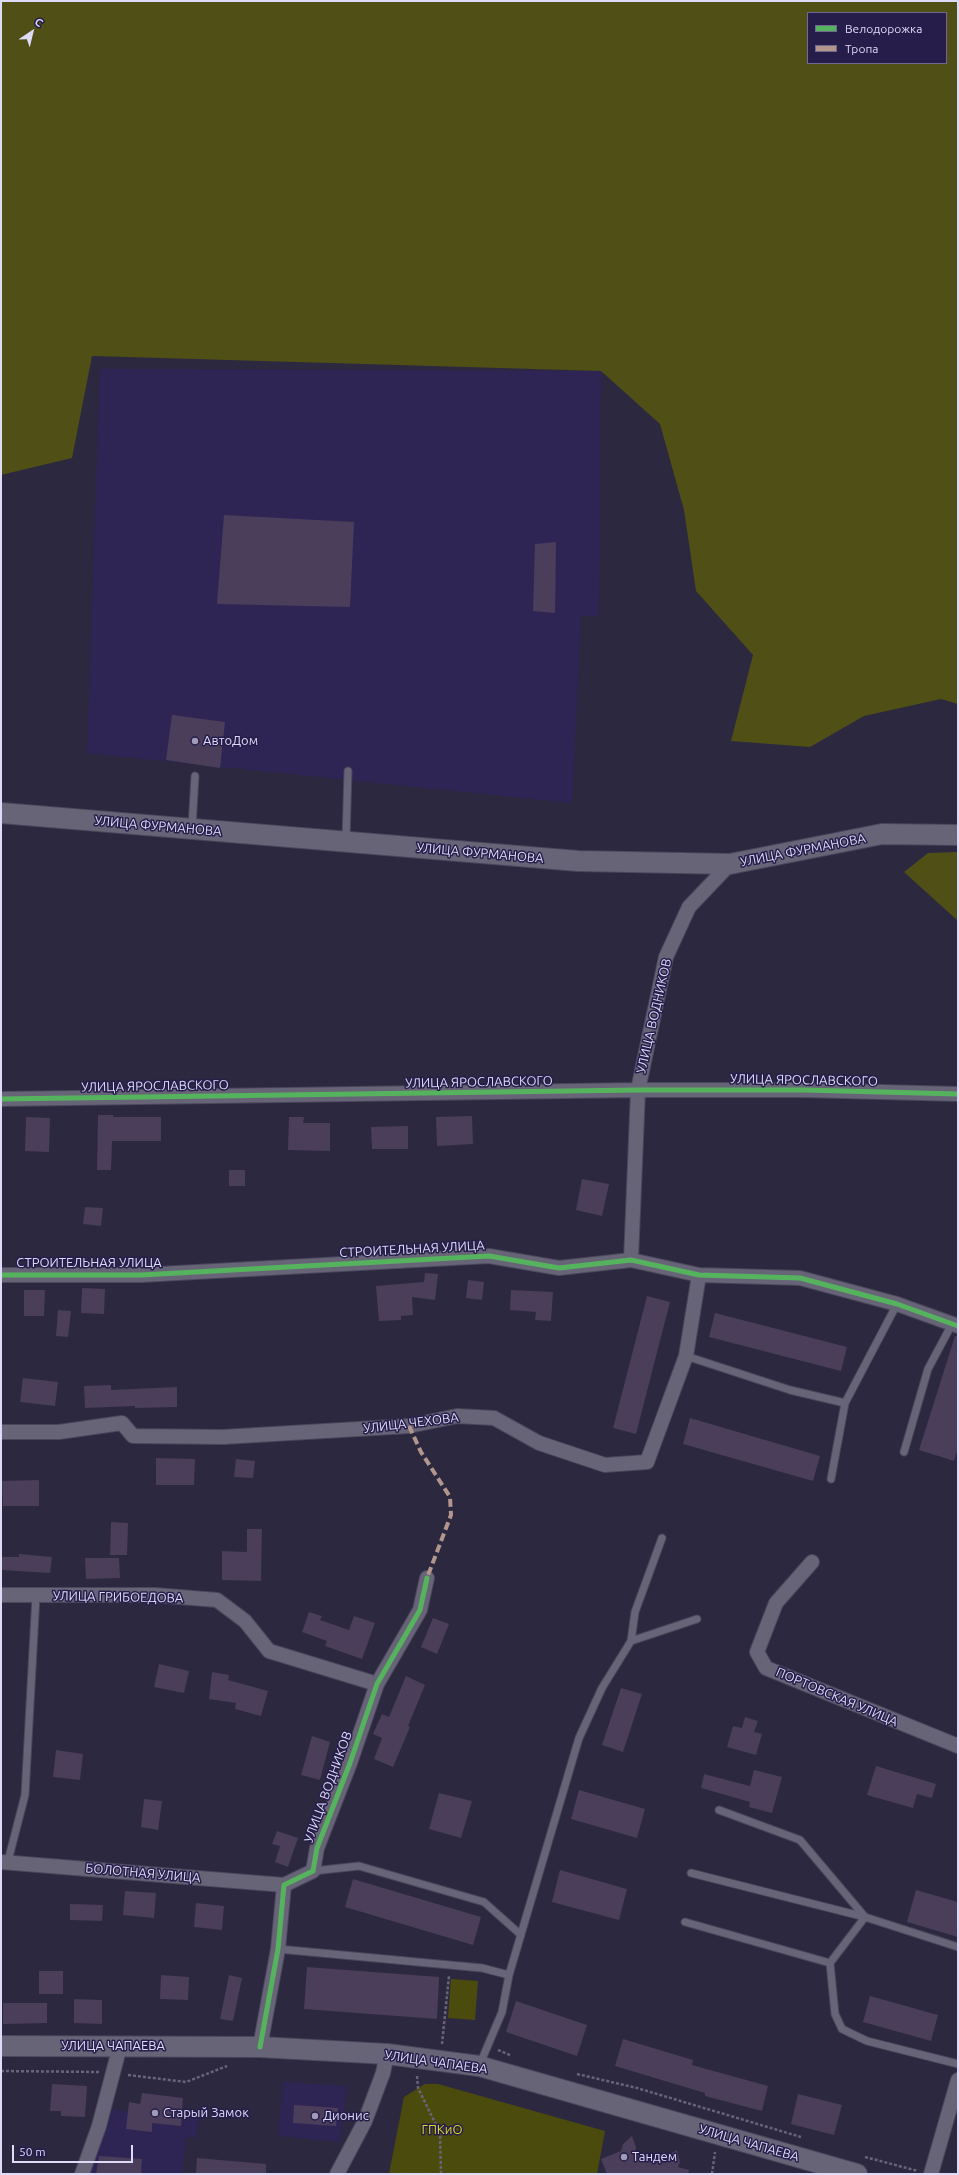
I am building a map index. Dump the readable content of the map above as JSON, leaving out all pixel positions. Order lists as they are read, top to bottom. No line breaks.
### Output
{"streets":{"main road":["УЛИЦА ФУРМАНОВА","УЛИЦА ЧАПАЕВА"],"street":["УЛИЦА ВОДНИКОВ","УЛИЦА ЯРОСЛАВСКОГО","СТРОИТЕЛЬНАЯ УЛИЦА","УЛИЦА ЧЕХОВА","УЛИЦА ГРИБОЕДОВА","ПОРТОВСКАЯ УЛИЦА","БОЛОТНАЯ УЛИЦА"]},"crossings":[["УЛИЦА ФУРМАНОВА","УЛИЦА ВОДНИКОВ"],["УЛИЦА ВОДНИКОВ","УЛИЦА ЯРОСЛАВСКОГО"],["УЛИЦА ВОДНИКОВ","СТРОИТЕЛЬНАЯ УЛИЦА"],["УЛИЦА ВОДНИКОВ","УЛИЦА ГРИБОЕДОВА"],["СТРОИТЕЛЬНАЯ УЛИЦА","УЛИЦА ЧЕХОВА"]],"parks":["ГПКиО"],"places":["АвтоДом","Старый Замок","Дионис","Тандем"],"legend":["Велодорожка","Тропа"],"scale_bar":"50 m","north":"top right"}
